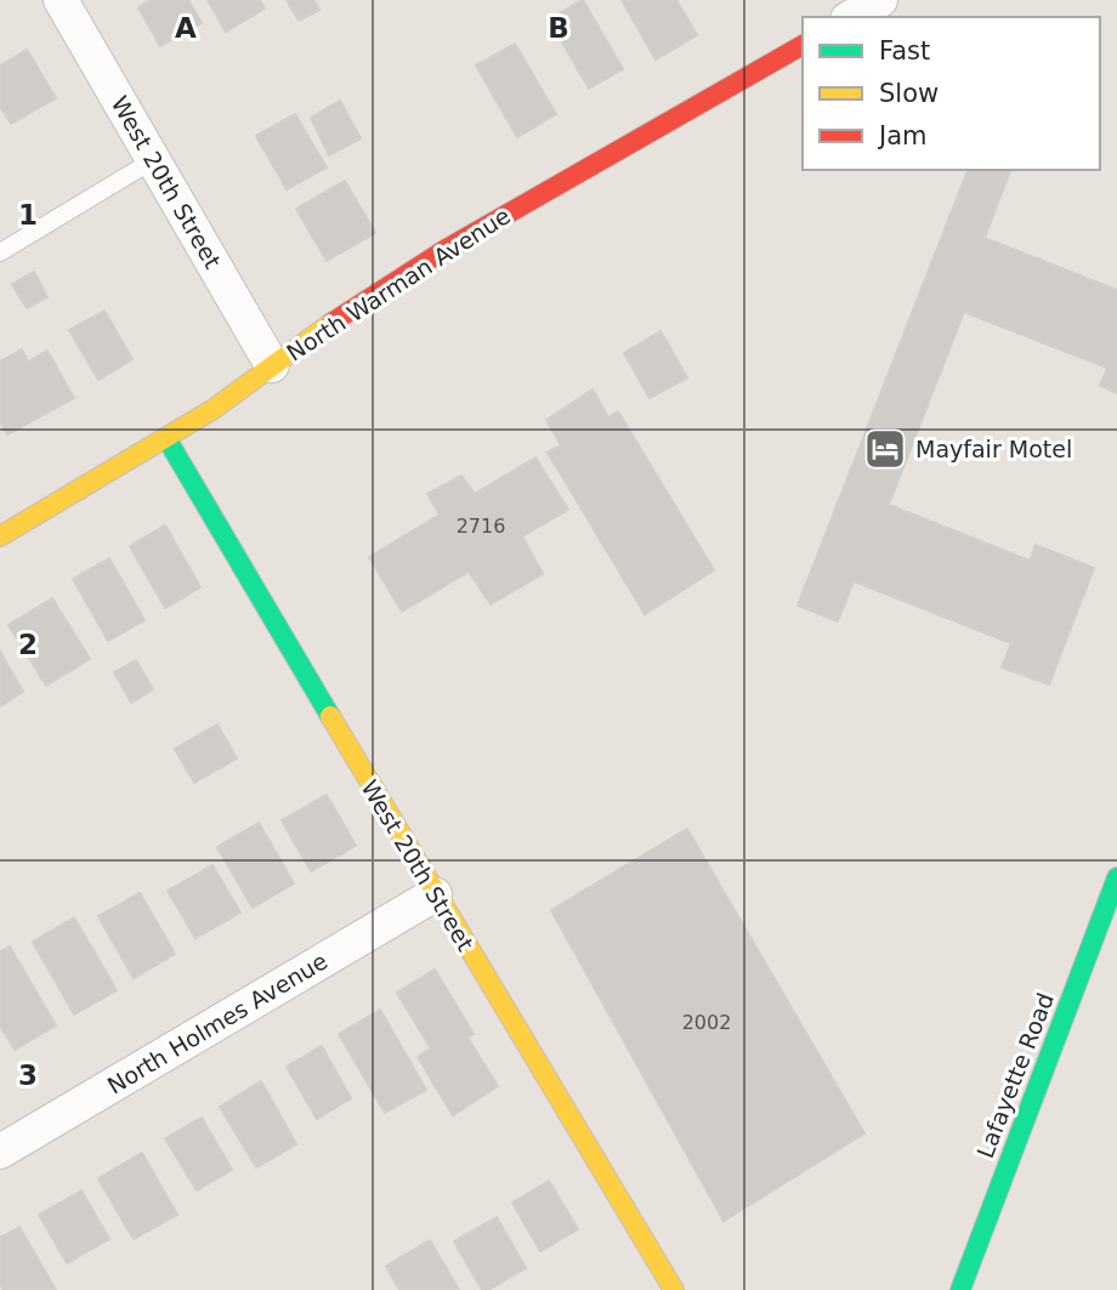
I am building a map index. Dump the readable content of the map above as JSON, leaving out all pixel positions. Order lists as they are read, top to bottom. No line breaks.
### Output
{"streets":{"street":["West 20th Street","North Warman Avenue","North Holmes Avenue","Lafayette Road"]},"crossings":[["West 20th Street","North Warman Avenue"],["West 20th Street","North Holmes Avenue"]],"places":{"hotel":["Mayfair Motel"]},"house_numbers":["2716","2002"],"legend":["Fast","Slow","Jam"],"grid":{"columns":["A","B"],"rows":["1","2","3"]}}
